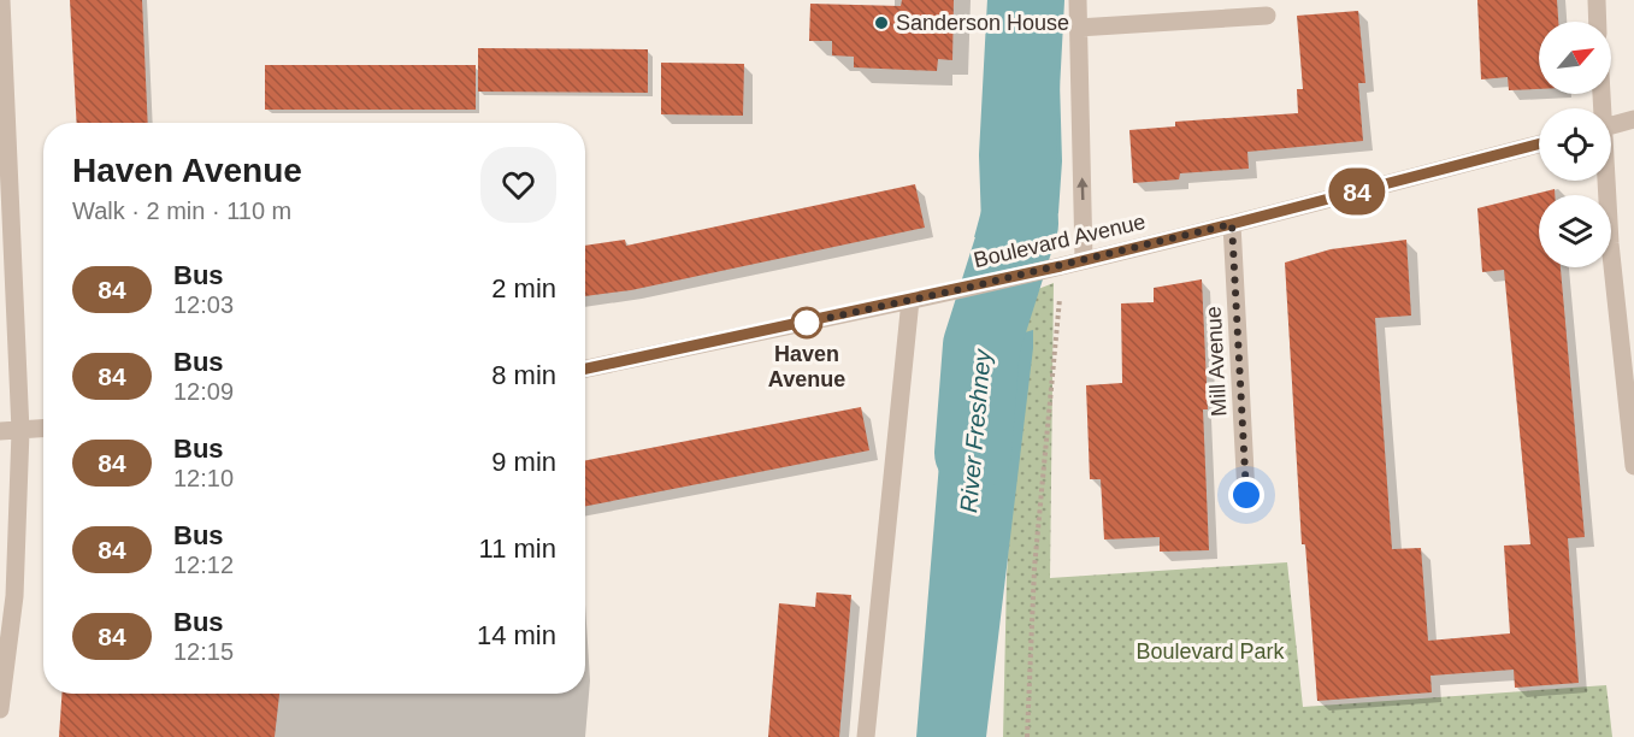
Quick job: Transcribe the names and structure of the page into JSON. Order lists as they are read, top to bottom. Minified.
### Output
{"streets":{"street":["Boulevard Avenue","Mill Avenue"]},"crossings":[["Boulevard Avenue","Mill Avenue"]],"water":["River Freshney"],"parks":["Boulevard Park"],"places":["Sanderson House","Haven Avenue"],"lines":["bus line 84"],"north":"top right","page":{"on_map":"84","heading":["Haven Avenue","Walk · 2 min · 110 m"],"list":[{"mark":"84","name":"Bus","note":"12:03","value":"2 min"},{"mark":"84","name":"Bus","note":"12:09","value":"8 min"},{"mark":"84","name":"Bus","note":"12:10","value":"9 min"},{"mark":"84","name":"Bus","note":"12:12","value":"11 min"},{"mark":"84","name":"Bus","note":"12:15","value":"14 min"}]}}
